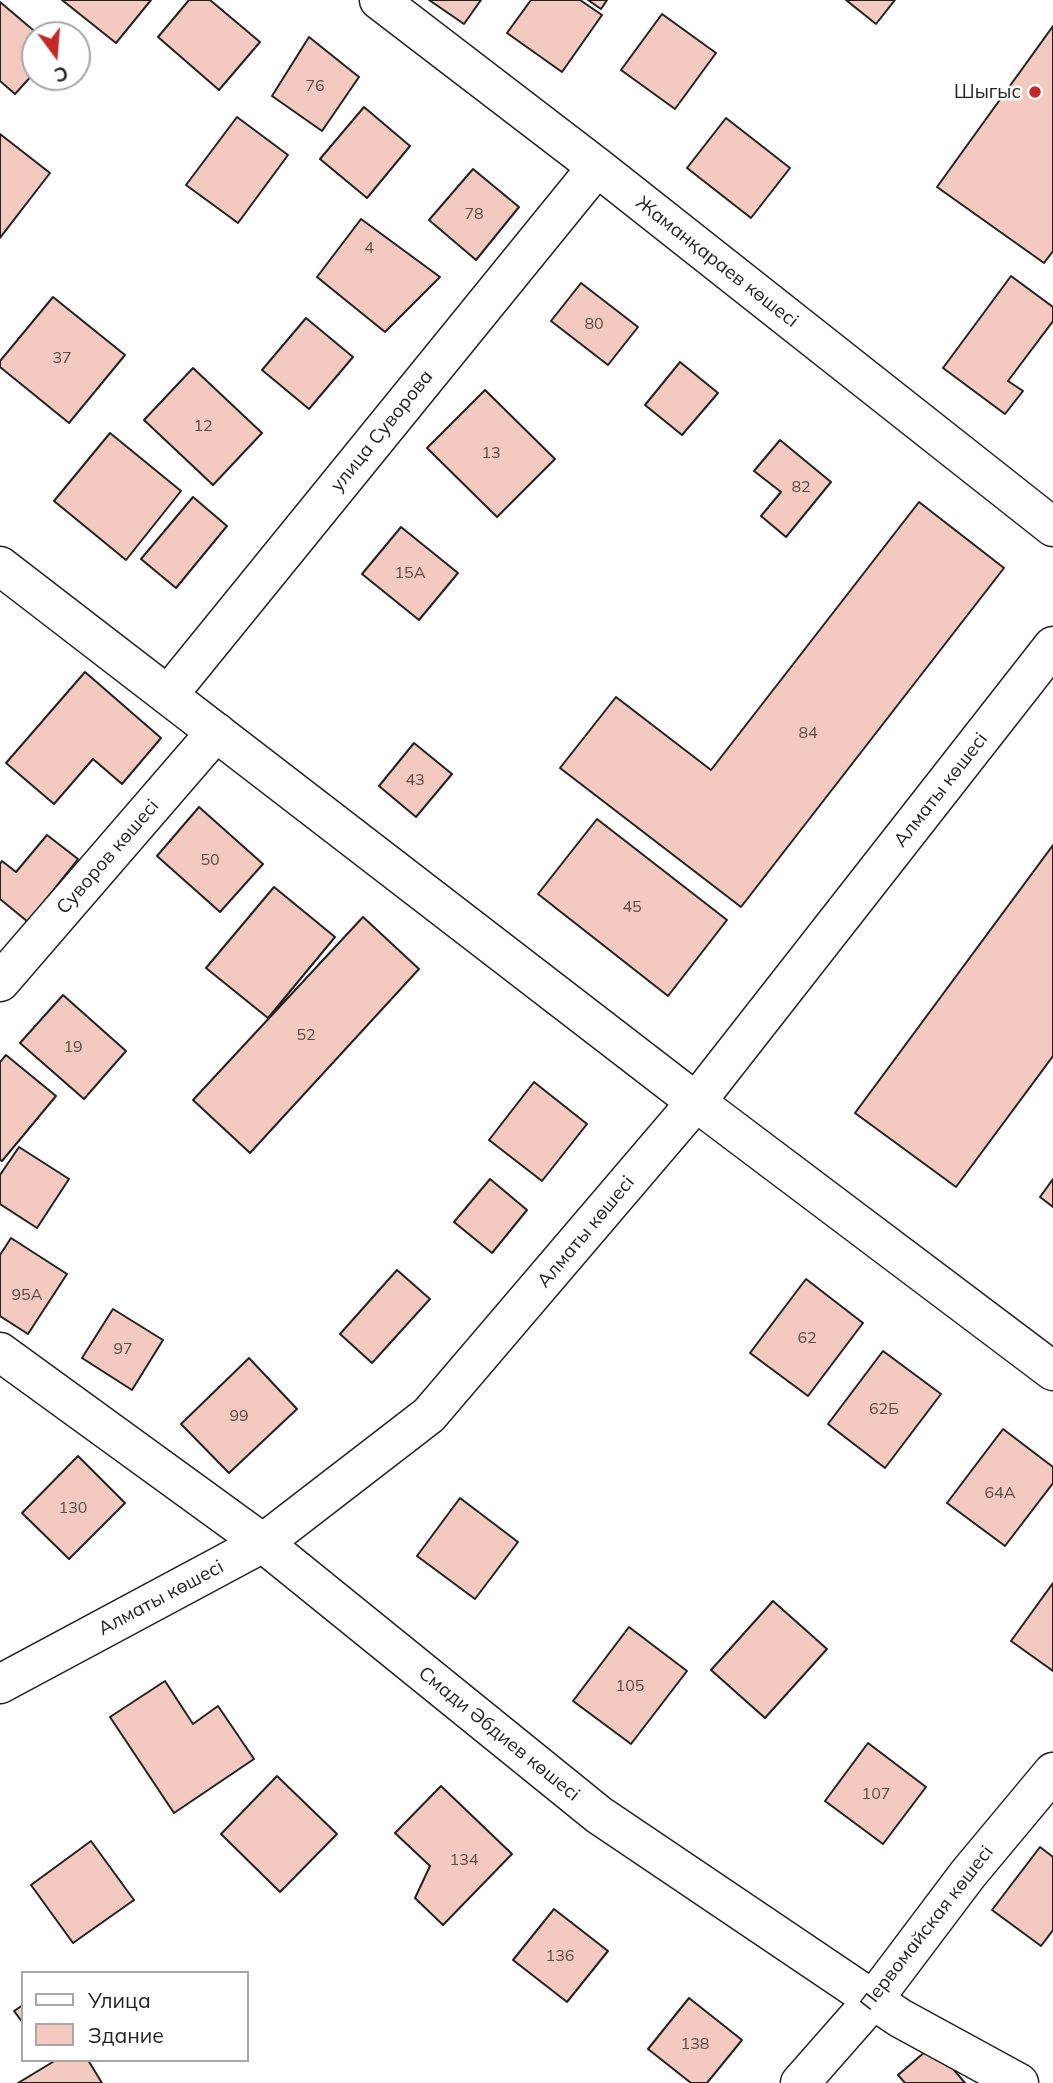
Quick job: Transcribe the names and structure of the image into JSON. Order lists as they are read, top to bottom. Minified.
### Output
{"streets":{"street":["Жаманқараев көшесі","улица Суворова","Алматы көшесі","Суворов көшесі","Смади Әбдиев көшесі","Первомайская көшесі"]},"crossings":[["Жаманқараев көшесі","улица Суворова"],["Алматы көшесі","Смади Әбдиев көшесі"],["Смади Әбдиев көшесі","Первомайская көшесі"]],"places":["Шыгыс"],"house_numbers":["76","78","4","80","37","12","13","82","15А","84","43","50","45","52","19","95А","62","97","62Б","99","64А","130","105","107","134","136","138"],"legend":["Улица","Здание"],"north":"bottom"}
